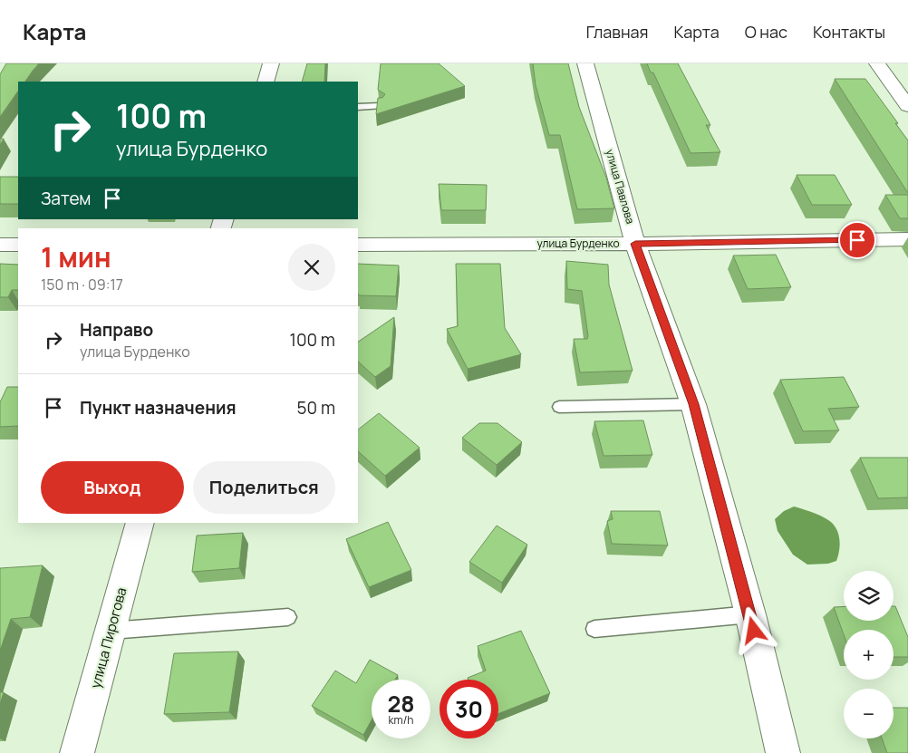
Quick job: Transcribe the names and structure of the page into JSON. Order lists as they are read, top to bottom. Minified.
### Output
{"streets":{"street":["улица Павлова","улица Бурденко","улица Пирогова"]},"crossings":[["улица Павлова","улица Бурденко"]],"page":{"header":"Карта","nav":["Главная","Карта","О нас","Контакты"],"turn":["100 m","улица Бурденко"],"then":"Затем","heading":["1 мин","150 m · 09:17"],"list":[{"name":"Направо","note":"улица Бурденко","value":"100 m"},{"name":"Пункт назначения","value":"50 m"}],"buttons":["Выход","Поделиться"],"map_buttons":["+","−"],"speed":"28 km/h","limit":"30"}}
